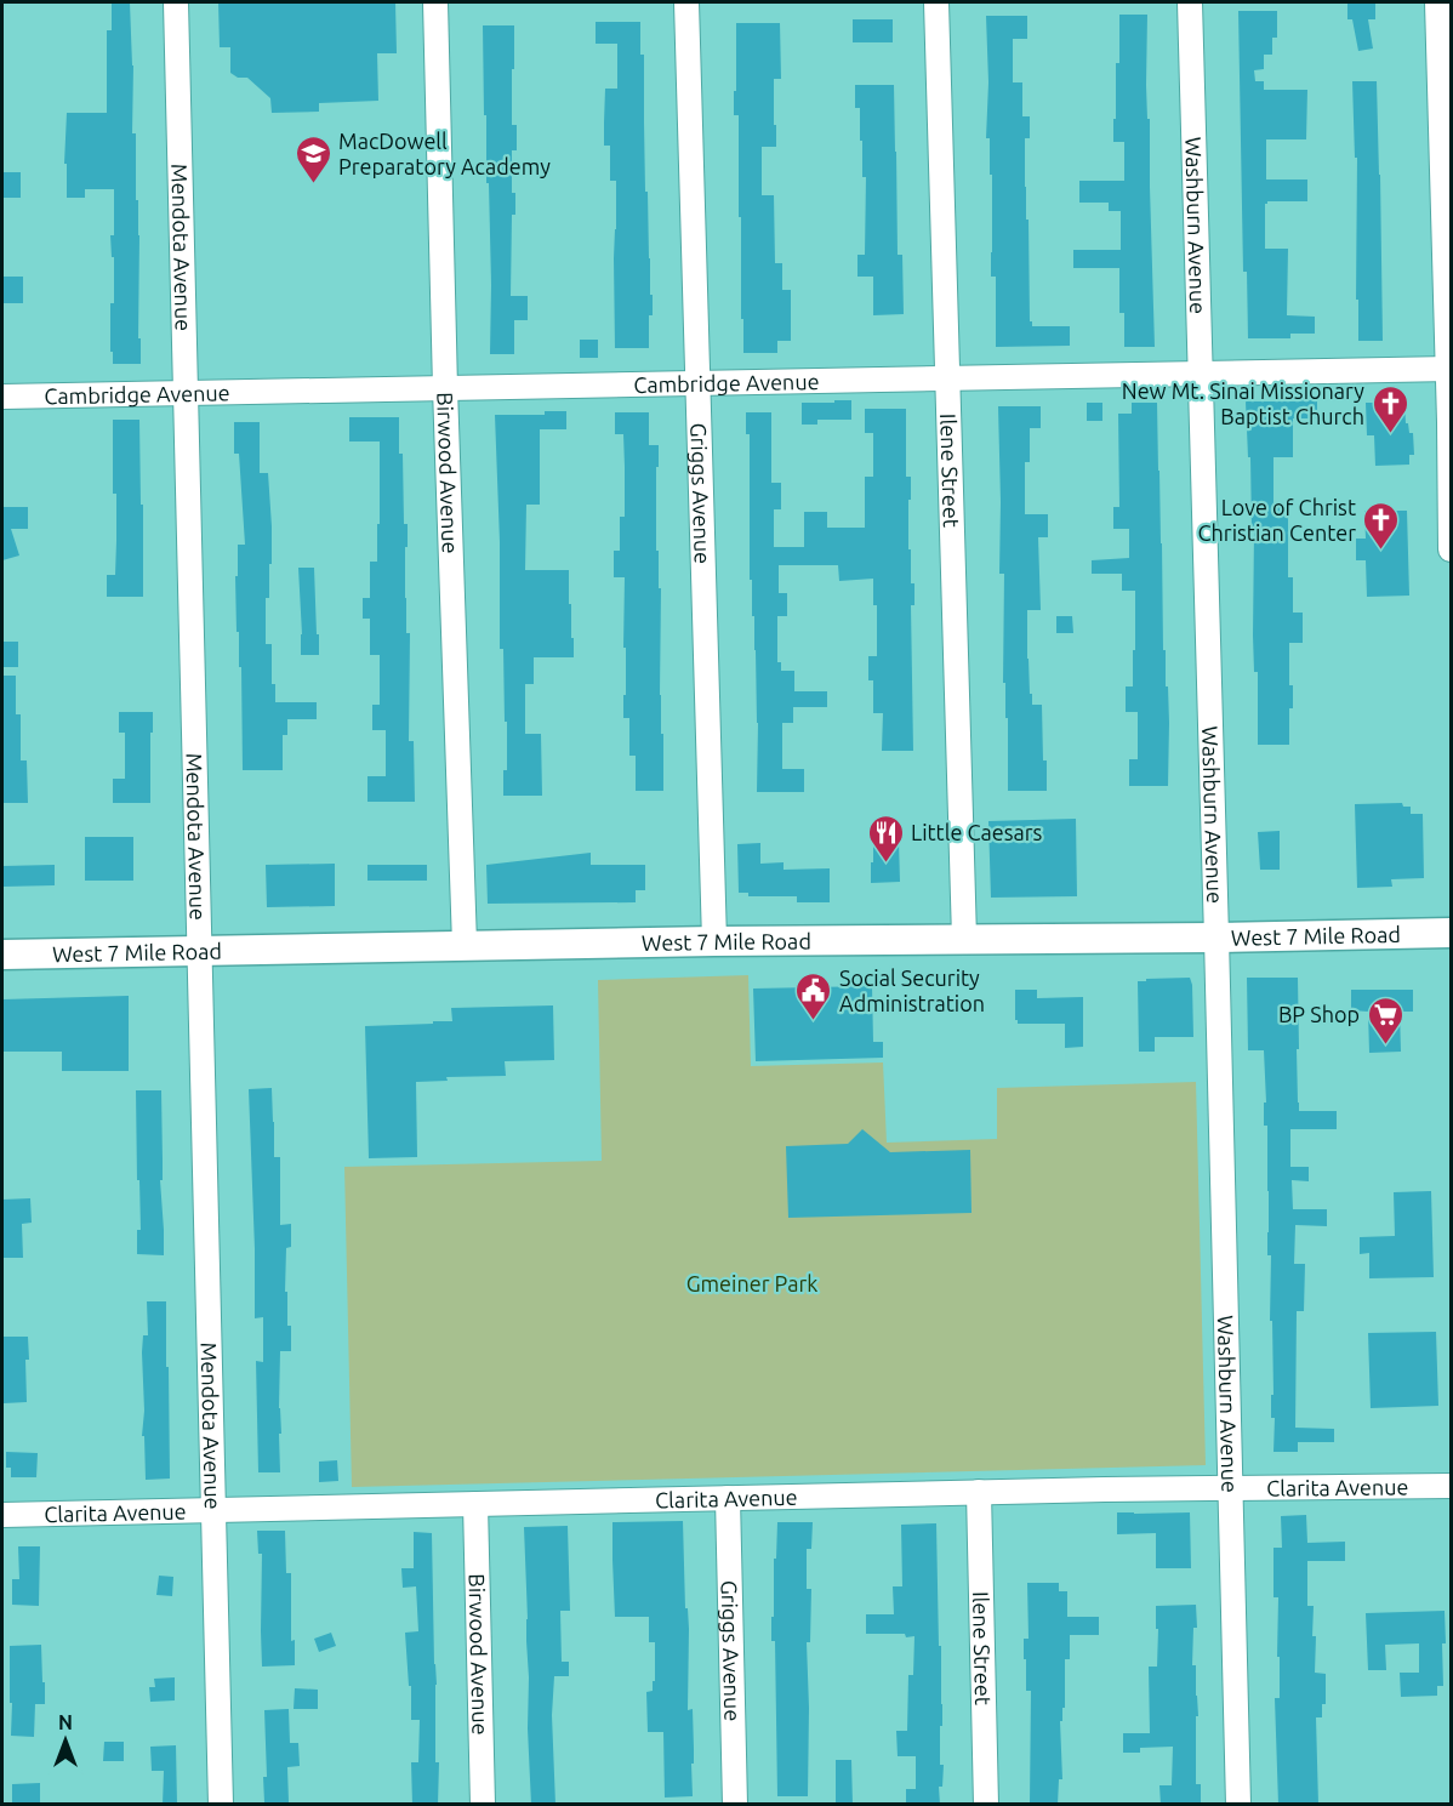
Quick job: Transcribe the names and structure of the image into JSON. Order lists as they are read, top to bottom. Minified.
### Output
{"streets":{"main road":["West 7 Mile Road"],"street":["Washburn Avenue","Mendota Avenue","Cambridge Avenue","Ilene Street","Birwood Avenue","Griggs Avenue","Clarita Avenue"]},"crossings":[["Washburn Avenue","Cambridge Avenue"],["Washburn Avenue","West 7 Mile Road"],["Washburn Avenue","Clarita Avenue"],["Mendota Avenue","Cambridge Avenue"],["Mendota Avenue","West 7 Mile Road"],["Mendota Avenue","Clarita Avenue"],["Cambridge Avenue","Ilene Street"],["Cambridge Avenue","Birwood Avenue"],["Cambridge Avenue","Griggs Avenue"],["Ilene Street","West 7 Mile Road"],["Ilene Street","Clarita Avenue"],["Birwood Avenue","West 7 Mile Road"],["Birwood Avenue","Clarita Avenue"],["Griggs Avenue","West 7 Mile Road"],["Griggs Avenue","Clarita Avenue"]],"parks":["Gmeiner Park"],"places":{"school or university":["MacDowell Preparatory Academy"],"church":["New Mt. Sinai Missionary Baptist Church","Love of Christ Christian Center"],"restaurant":["Little Caesars"],"public building":["Social Security Administration"],"supermarket":["BP Shop"]},"north":"top"}
